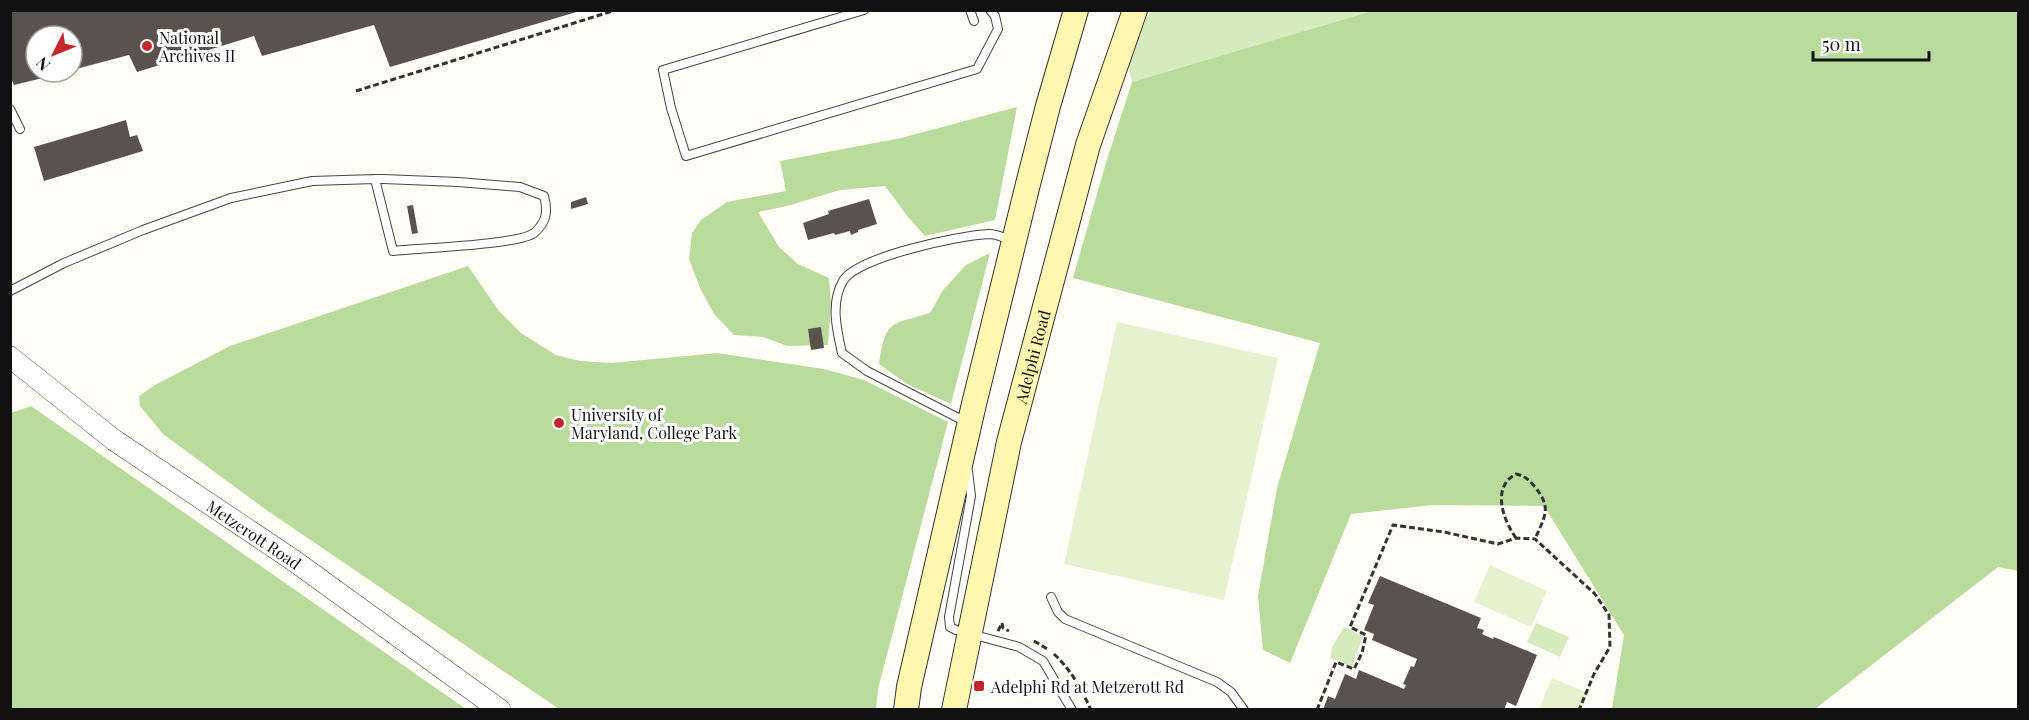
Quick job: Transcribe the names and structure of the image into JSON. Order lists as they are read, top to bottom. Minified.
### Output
{"streets":{"main road":["Adelphi Road"],"street":["Metzerott Road"]},"places":{"other":["National Archives II","University of Maryland, College Park"],"transit":["Adelphi Rd at Metzerott Rd"]},"scale_bar":"50 m","north":"bottom left"}
